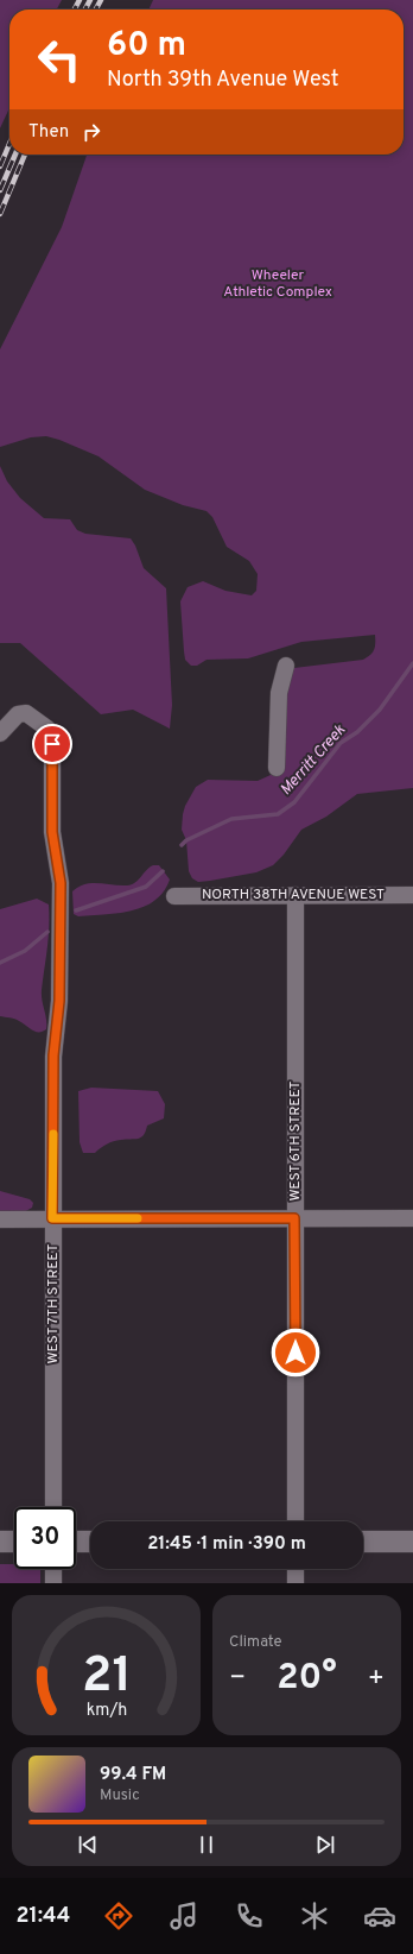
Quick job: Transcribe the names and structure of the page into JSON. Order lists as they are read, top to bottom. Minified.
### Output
{"streets":{"street":["NORTH 38TH AVENUE WEST","WEST 6TH STREET","WEST 7TH STREET"]},"crossings":[["NORTH 38TH AVENUE WEST","WEST 6TH STREET"]],"water":["Merritt Creek"],"parks":["Wheeler Athletic Complex"],"page":{"turn":["60 m","North 39th Avenue West"],"then":"Then","limit":"30","trip":"21:45 · 1 min · 390 m","tile":"Climate","heat":["−","20°","+"],"song":["99.4 FM","Music"],"tabs":"21:44","gauge":["21","km/h"]}}
